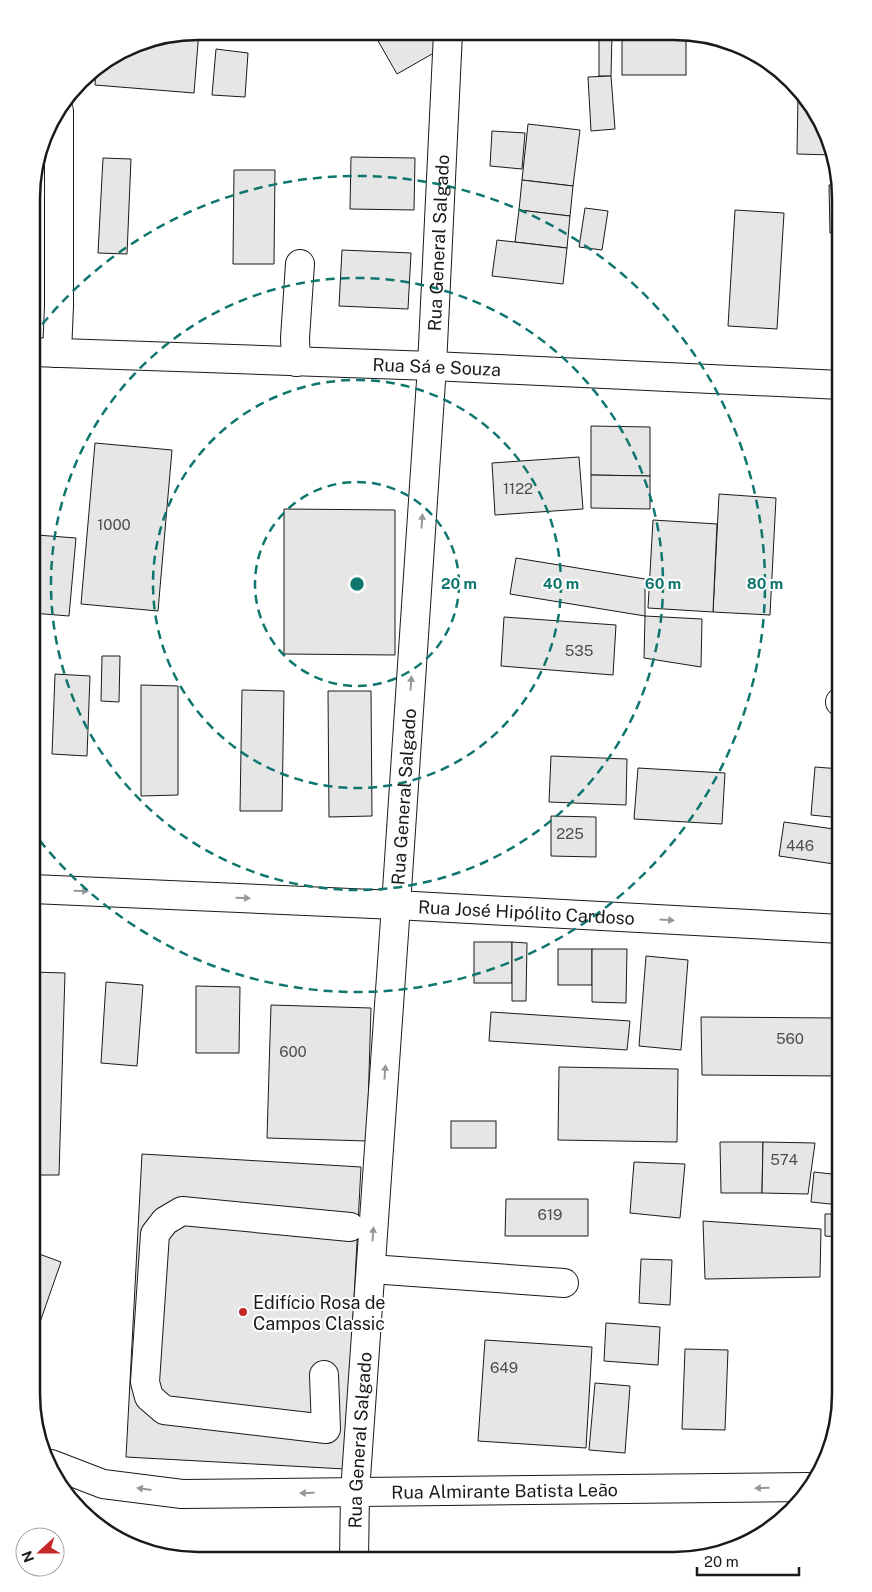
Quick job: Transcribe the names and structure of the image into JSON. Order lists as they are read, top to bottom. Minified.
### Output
{"streets":{"street":["Rua General Salgado","Rua Sá e Souza","Rua José Hipólito Cardoso","Rua Almirante Batista Leão"]},"crossings":[["Rua General Salgado","Rua Sá e Souza"],["Rua General Salgado","Rua José Hipólito Cardoso"],["Rua General Salgado","Rua Almirante Batista Leão"]],"one_way":["Rua General Salgado","Rua José Hipólito Cardoso","Rua Almirante Batista Leão"],"places":["Edifício Rosa de Campos Classic"],"house_numbers":["1122","1000","535","225","446","560","600","574","619","649"],"scale_bar":"20 m","north":"left","rings":["20 m","40 m","60 m","80 m"]}
